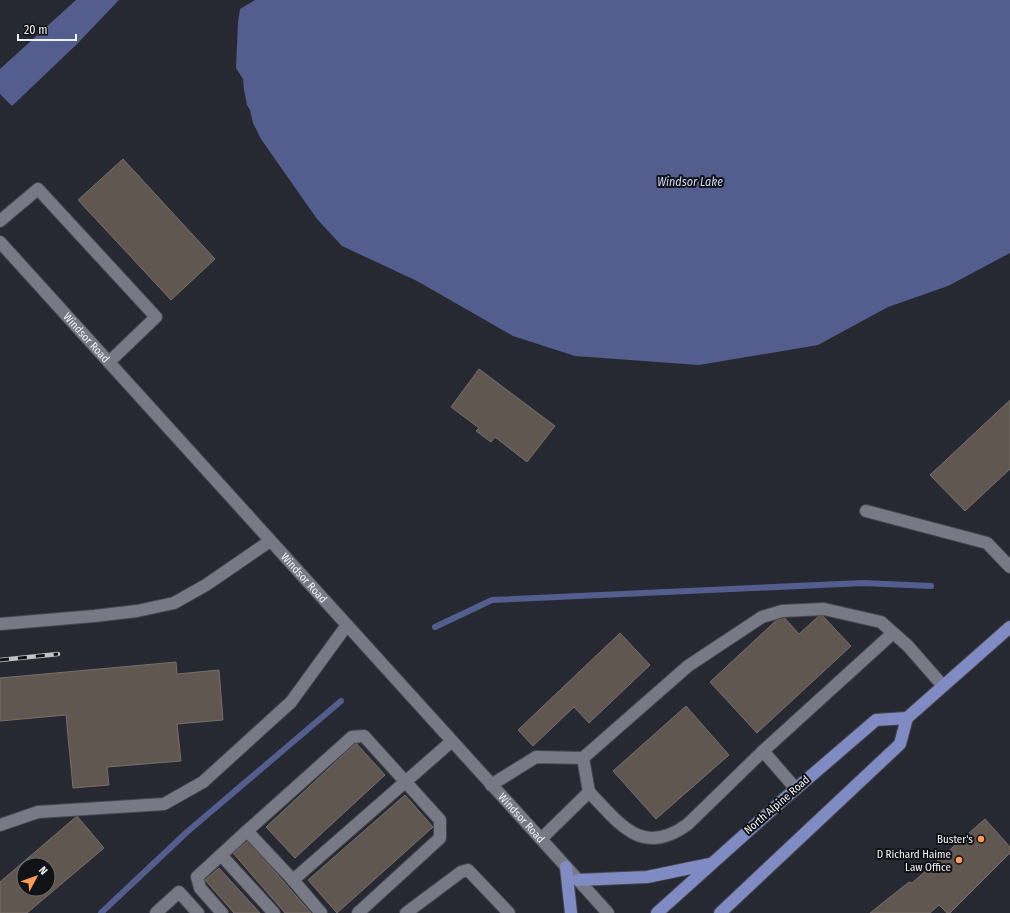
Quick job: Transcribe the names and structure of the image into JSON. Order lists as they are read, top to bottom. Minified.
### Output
{"streets":{"main road":["North Alpine Road"],"street":["Windsor Road"]},"water":["Windsor Lake"],"places":["Buster's","D Richard Haime Law Office"],"scale_bar":"20 m","north":"top right"}
